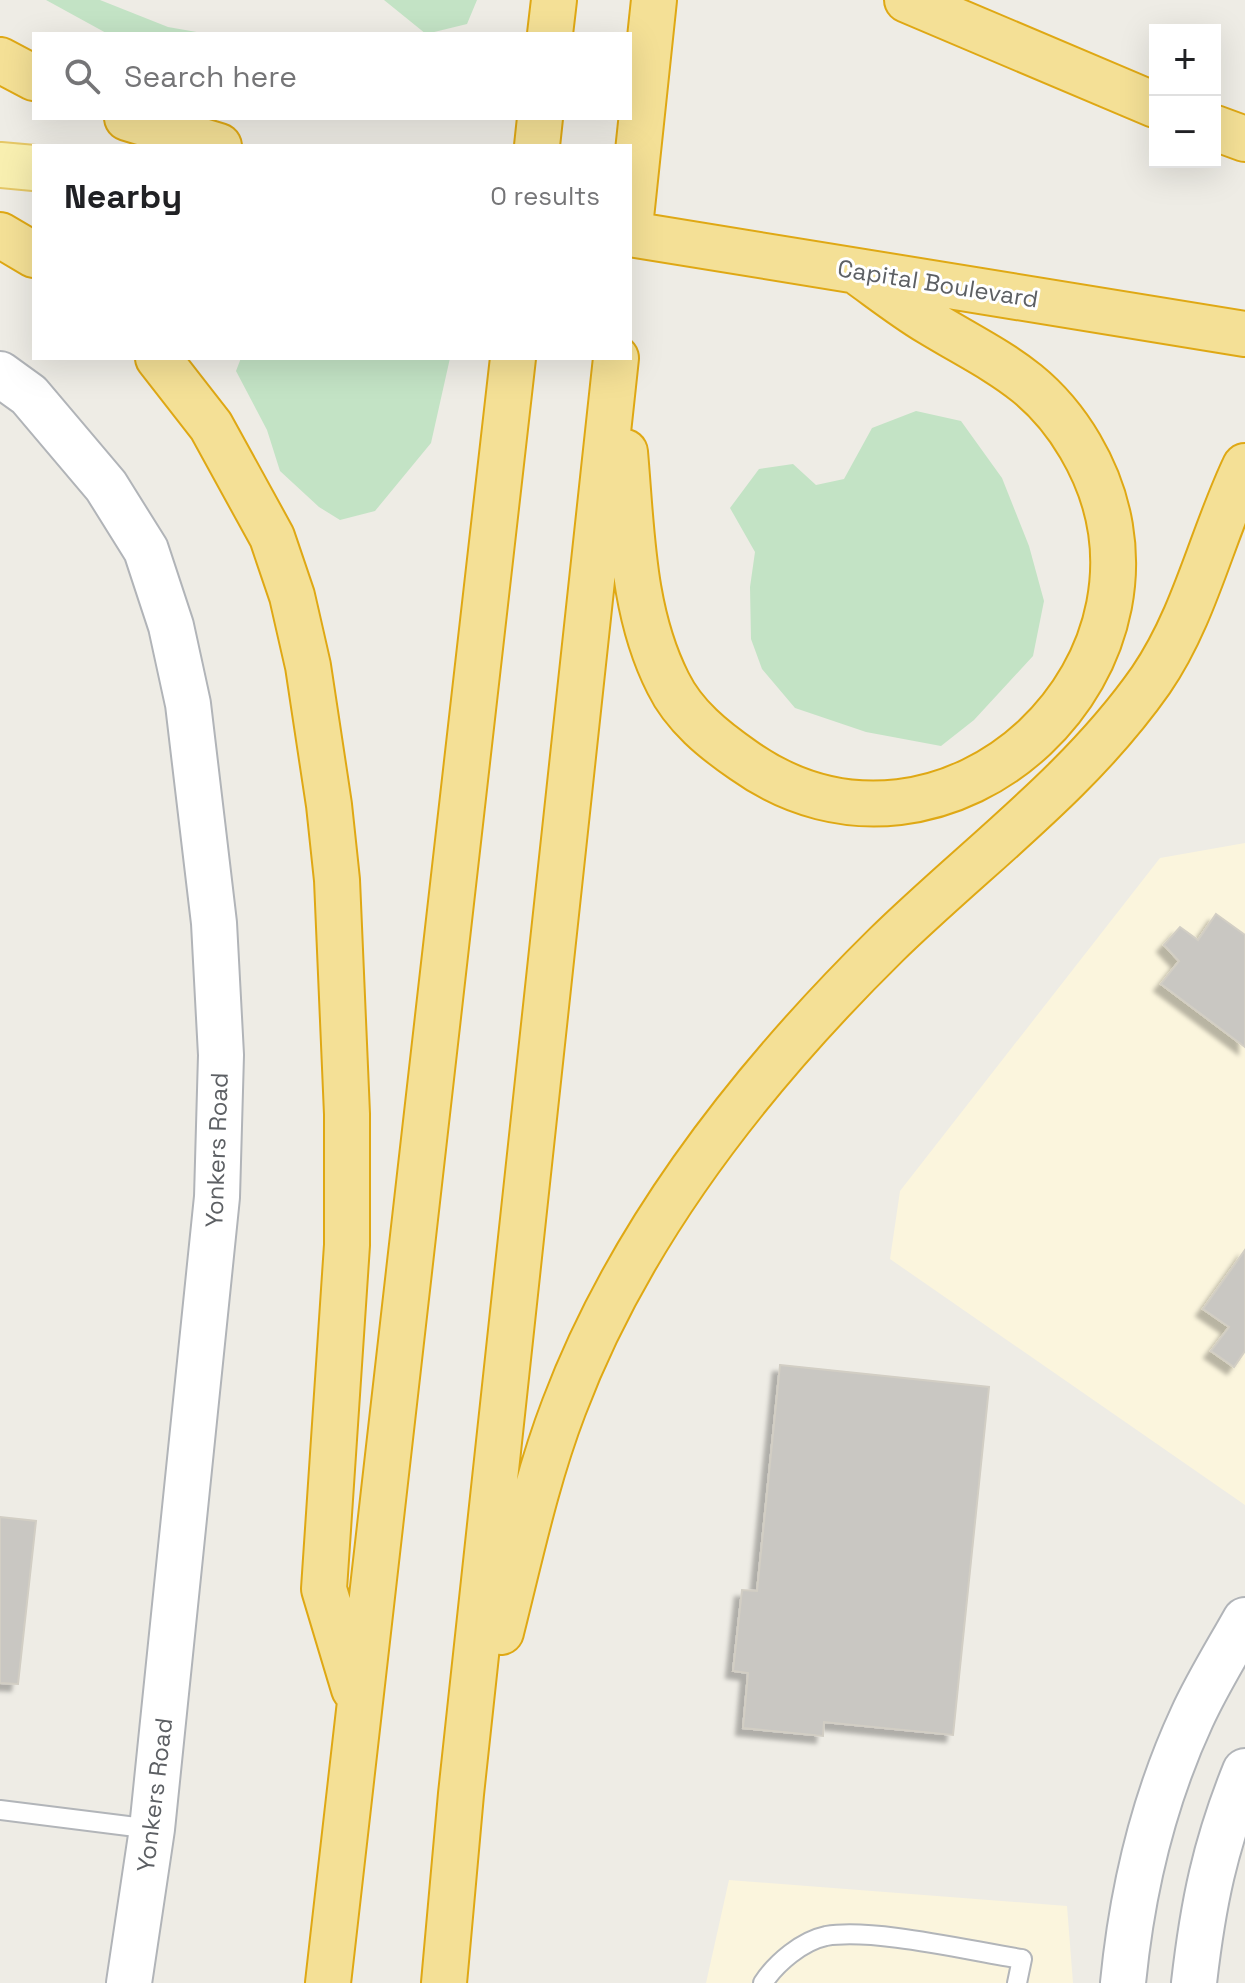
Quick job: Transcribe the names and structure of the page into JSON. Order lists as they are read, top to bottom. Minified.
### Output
{"streets":{"highway":["Capital Boulevard"],"street":["Yonkers Road"]},"page":{"map_buttons":["+","−"],"search":"Search here","heading":["Nearby","0 results"]}}
